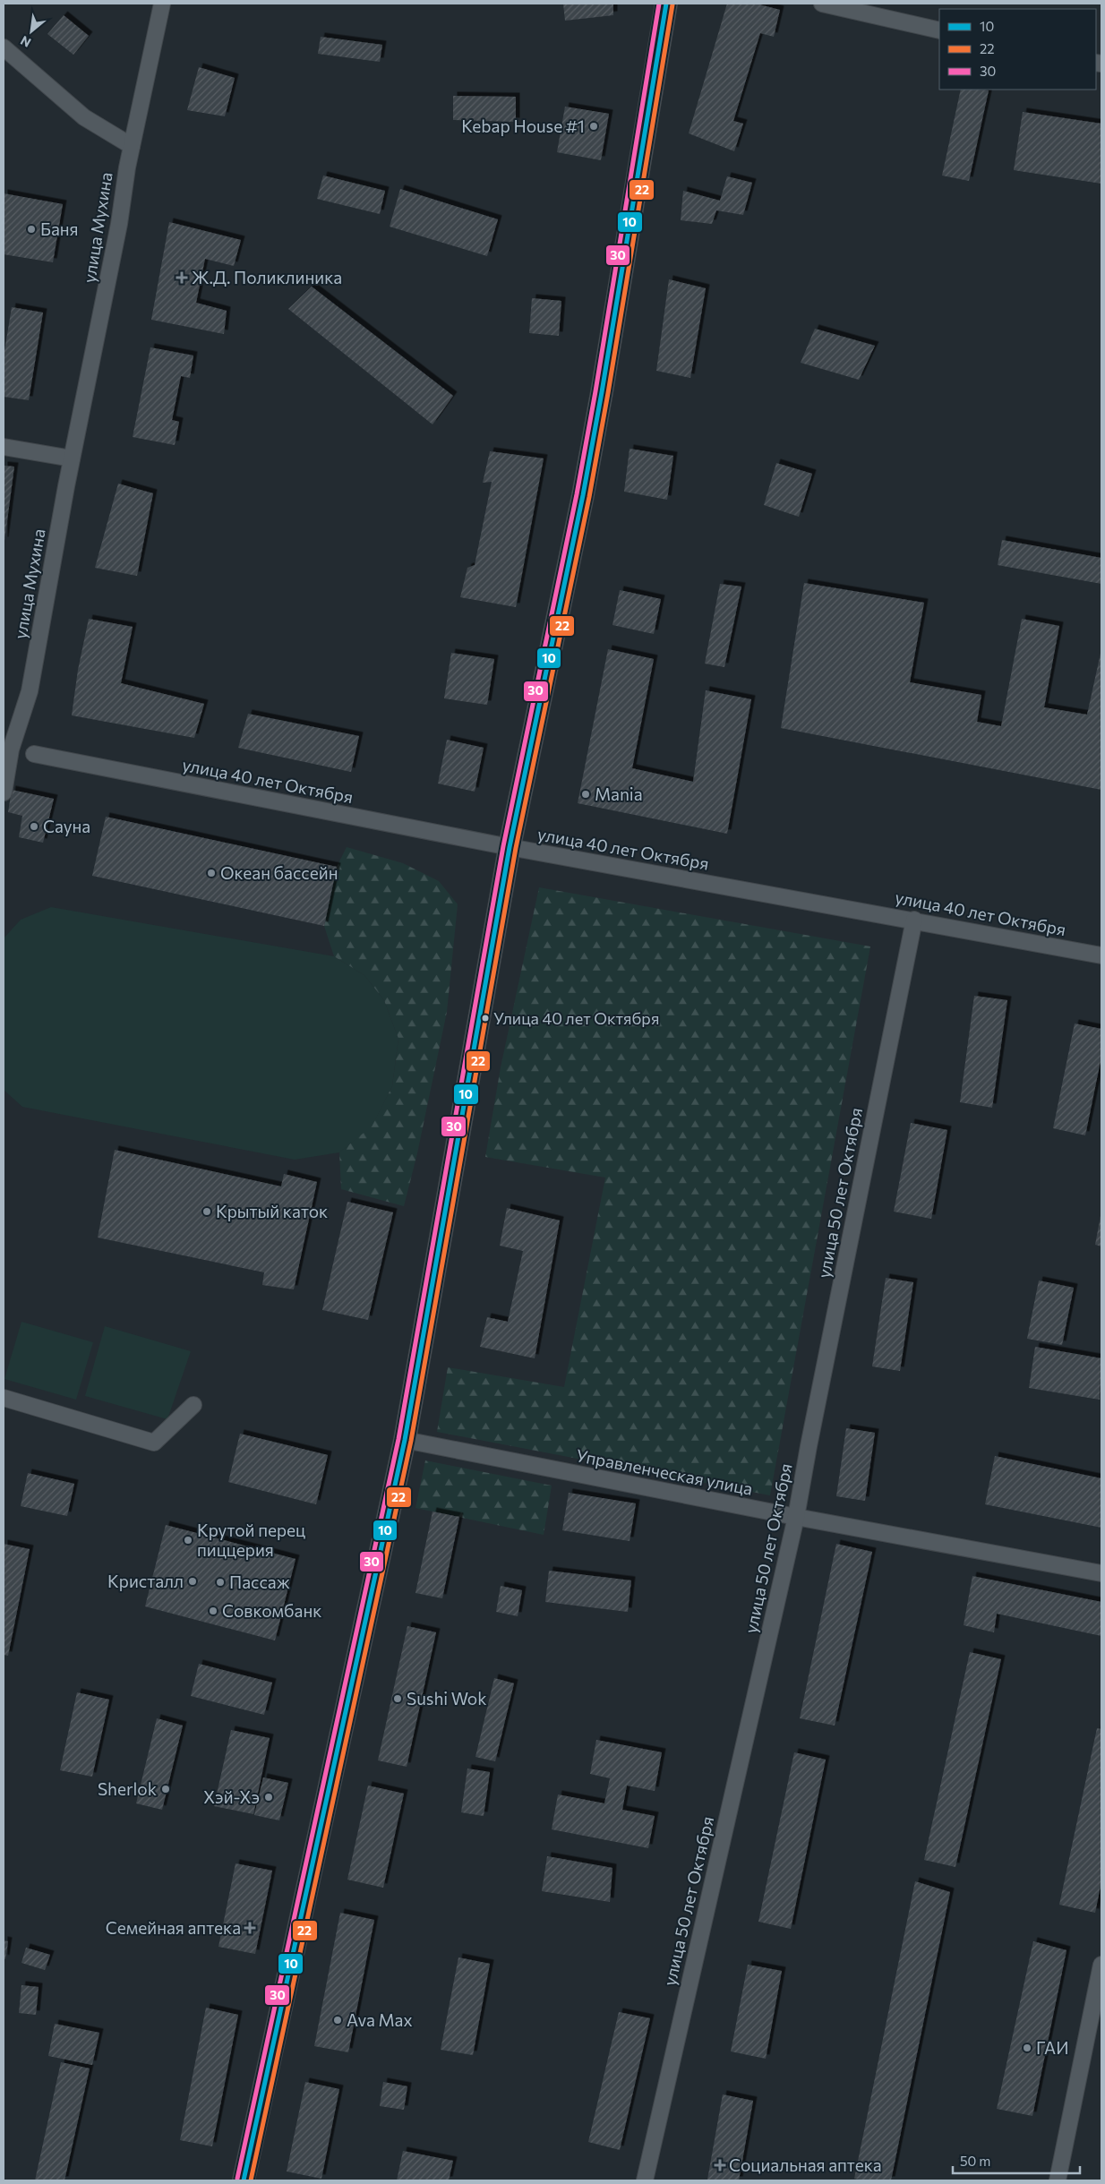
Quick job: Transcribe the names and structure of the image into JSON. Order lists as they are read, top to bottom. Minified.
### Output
{"streets":{"street":["улица Мухина","улица 40 лет Октября","улица 50 лет Октября","Управленческая улица"]},"crossings":[["улица 40 лет Октября","улица 50 лет Октября"],["улица 50 лет Октября","Управленческая улица"]],"places":{"other":["Kebap House #1","Баня","Mania","Сауна","Океан бассейн","Улица 40 лет Октября","Крытый каток","Крутой перец пиццерия","Кристалл","Пассаж","Совкомбанк","Sushi Wok","Sherlok","Хэй-Хэ","Ava Max","ГАИ"],"health":["Ж.Д. Поликлиника","Семейная аптека","Социальная аптека"]},"lines":["transit line 10","transit line 30","transit line 22"],"legend":["10","22","30"],"scale_bar":"50 m","north":"bottom left"}
